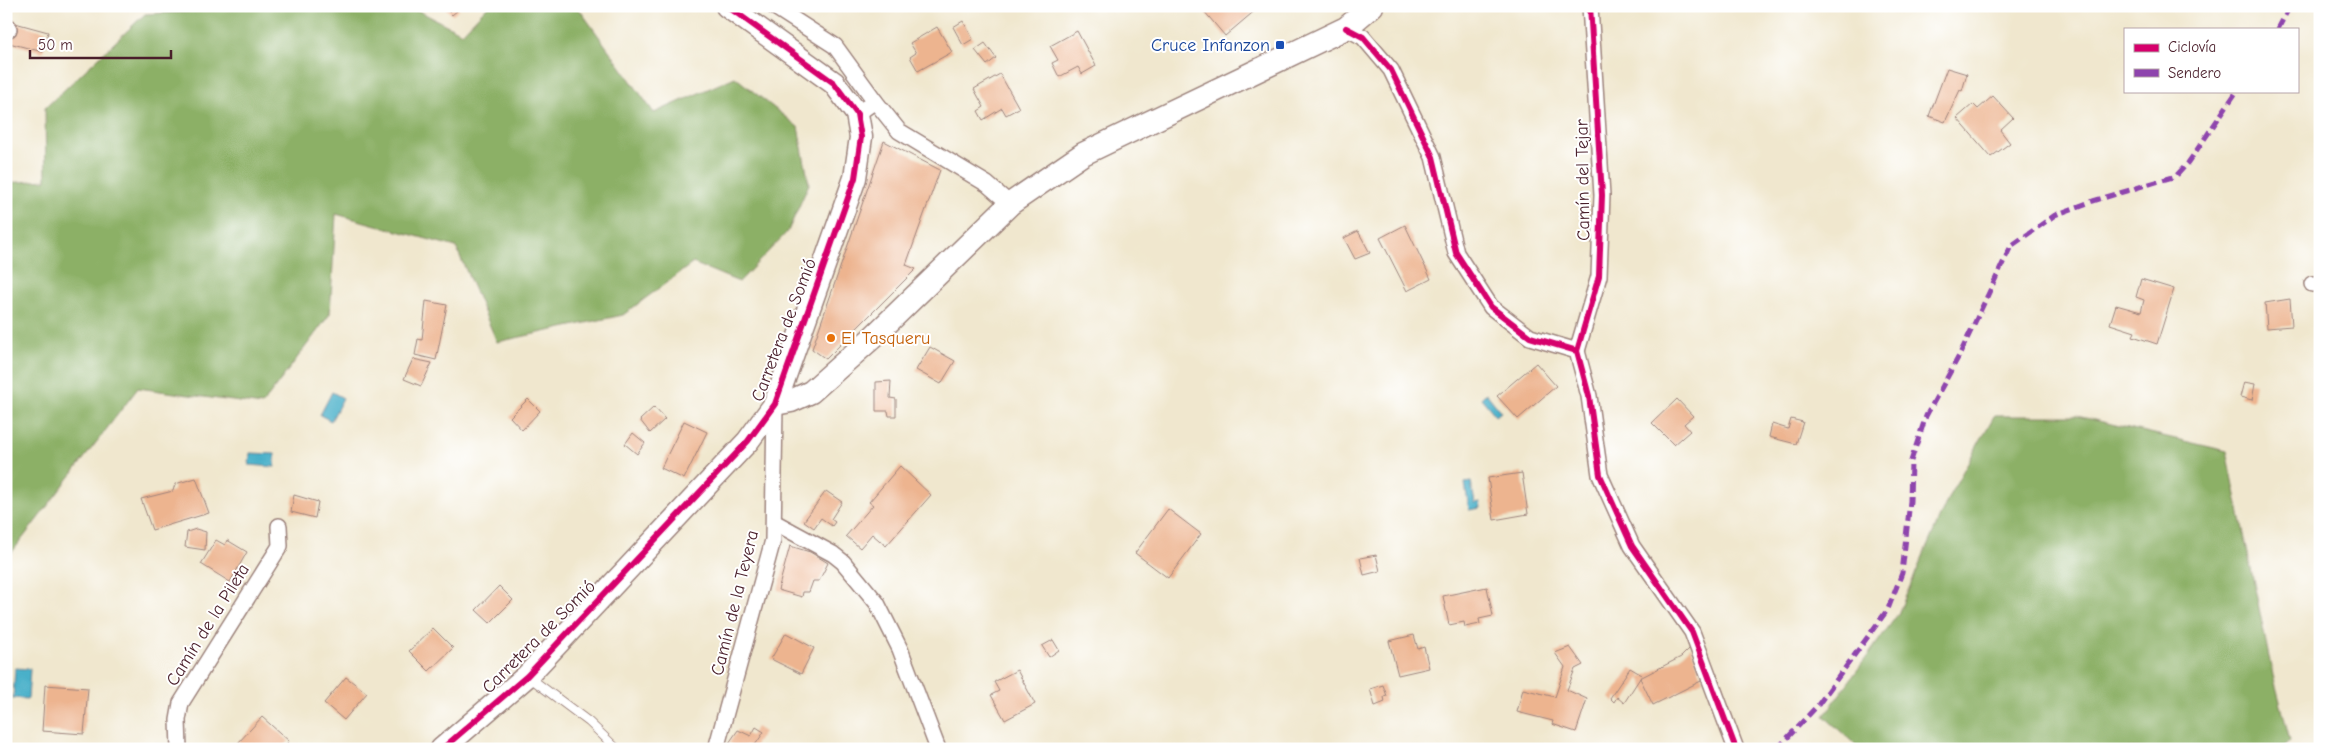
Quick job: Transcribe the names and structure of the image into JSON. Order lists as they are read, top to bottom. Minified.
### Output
{"streets":{"street":["Camín del Tejar","Carretera de Somió","Camín de la Teyera","Camín de la Pileta"]},"crossings":[["Carretera de Somió","Camín de la Teyera"]],"places":{"transit":["Cruce Infanzon"],"other":["El Tasqueru"]},"legend":["Ciclovía","Sendero"],"scale_bar":"50 m"}
